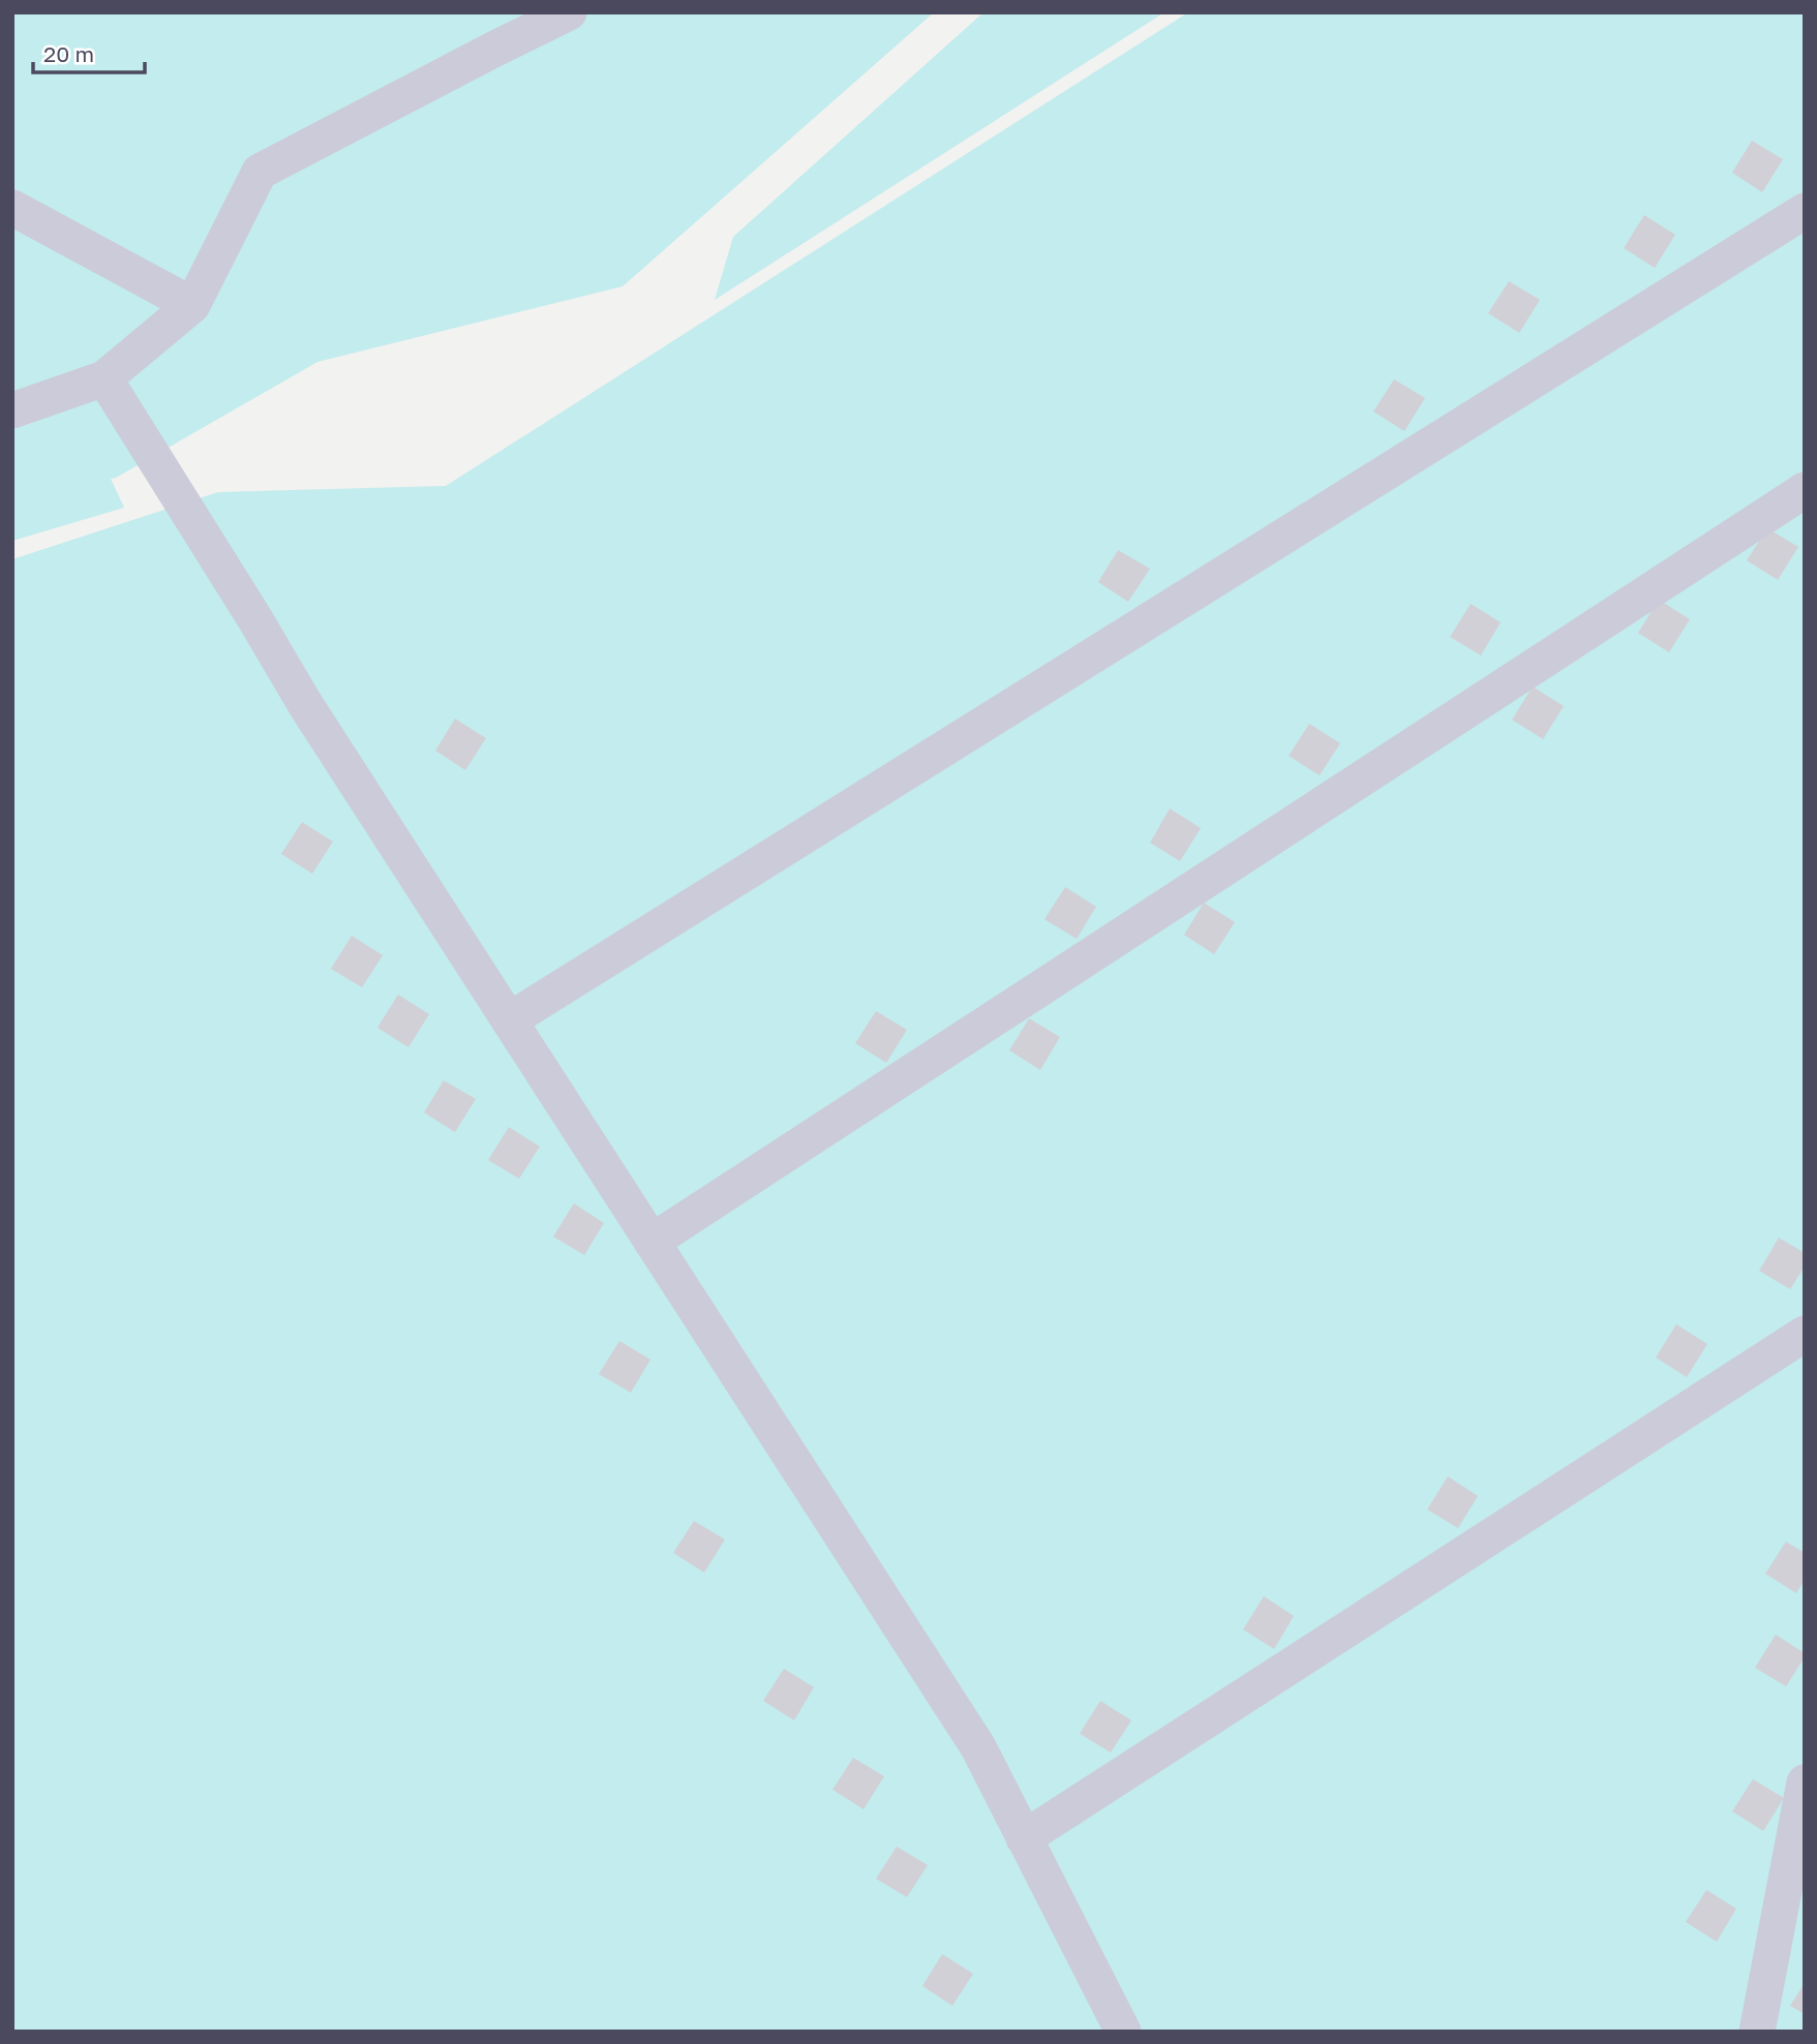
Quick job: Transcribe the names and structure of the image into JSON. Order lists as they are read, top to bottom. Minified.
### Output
{"scale_bar":"20 m"}
